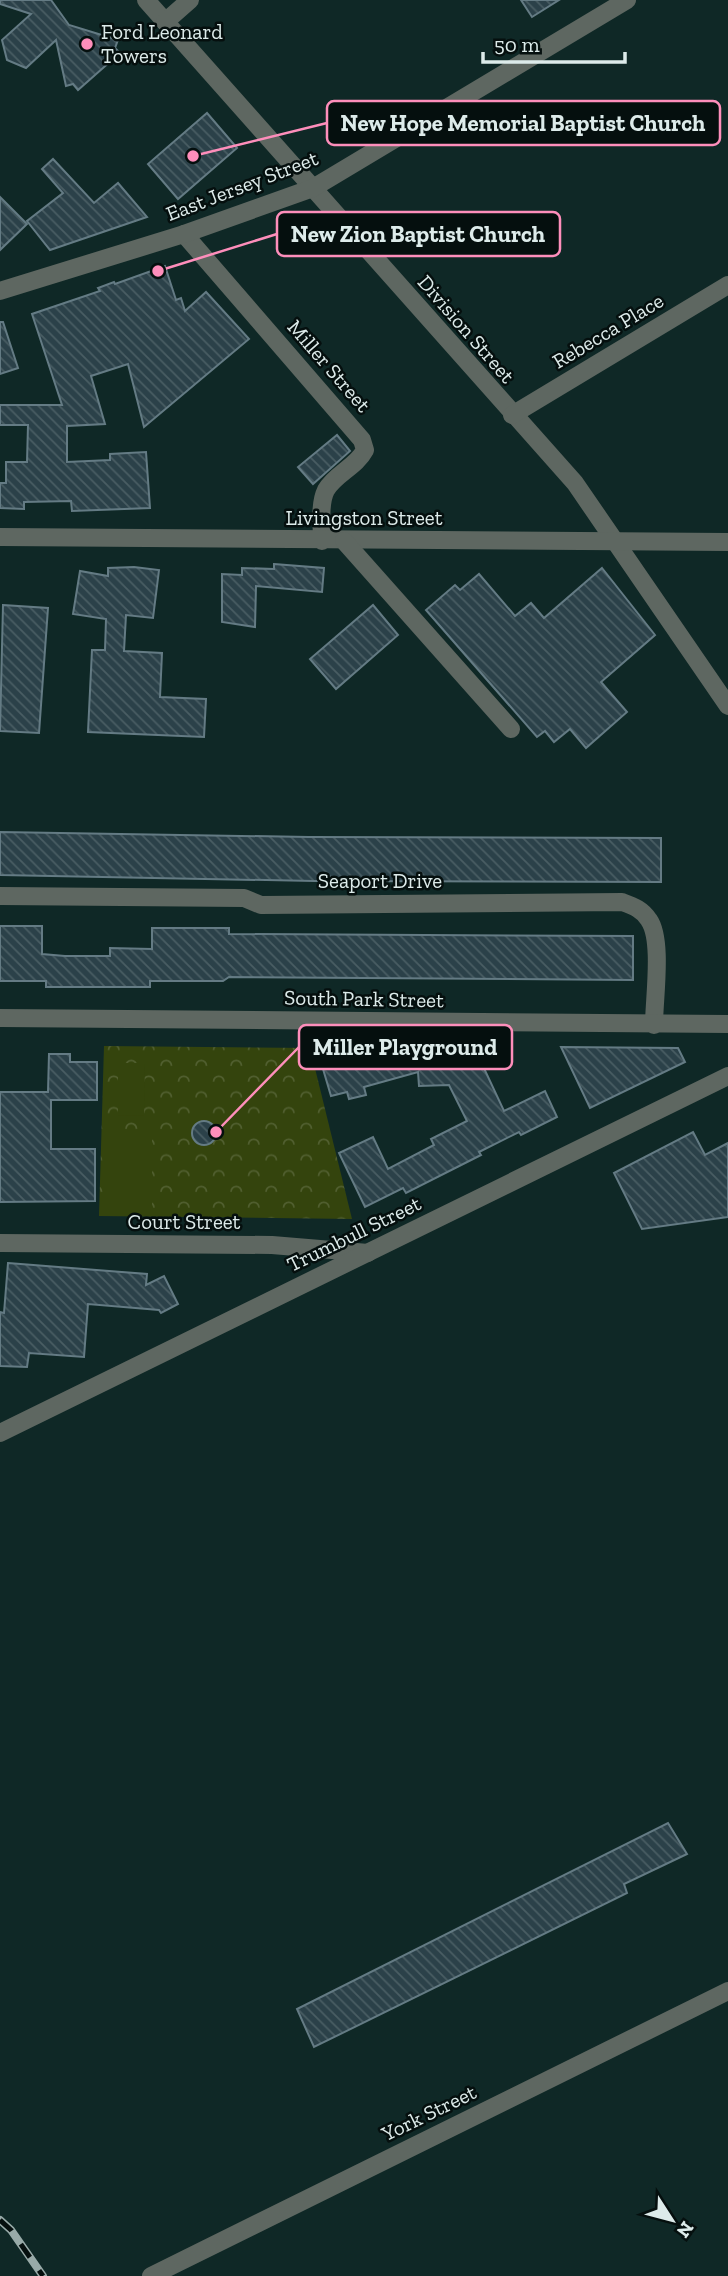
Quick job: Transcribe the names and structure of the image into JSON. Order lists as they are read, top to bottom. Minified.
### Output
{"streets":{"street":["East Jersey Street","Division Street","Rebecca Place","Miller Street","Livingston Street","Seaport Drive","South Park Street","Court Street","Trumbull Street","York Street"]},"crossings":[["East Jersey Street","Division Street"],["East Jersey Street","Miller Street"],["Division Street","Rebecca Place"],["Division Street","Livingston Street"],["Miller Street","Livingston Street"],["Seaport Drive","South Park Street"],["Court Street","Trumbull Street"]],"places":["Ford Leonard Towers","New Hope Memorial Baptist Church","New Zion Baptist Church","Miller Playground"],"scale_bar":"50 m","north":"bottom right"}
